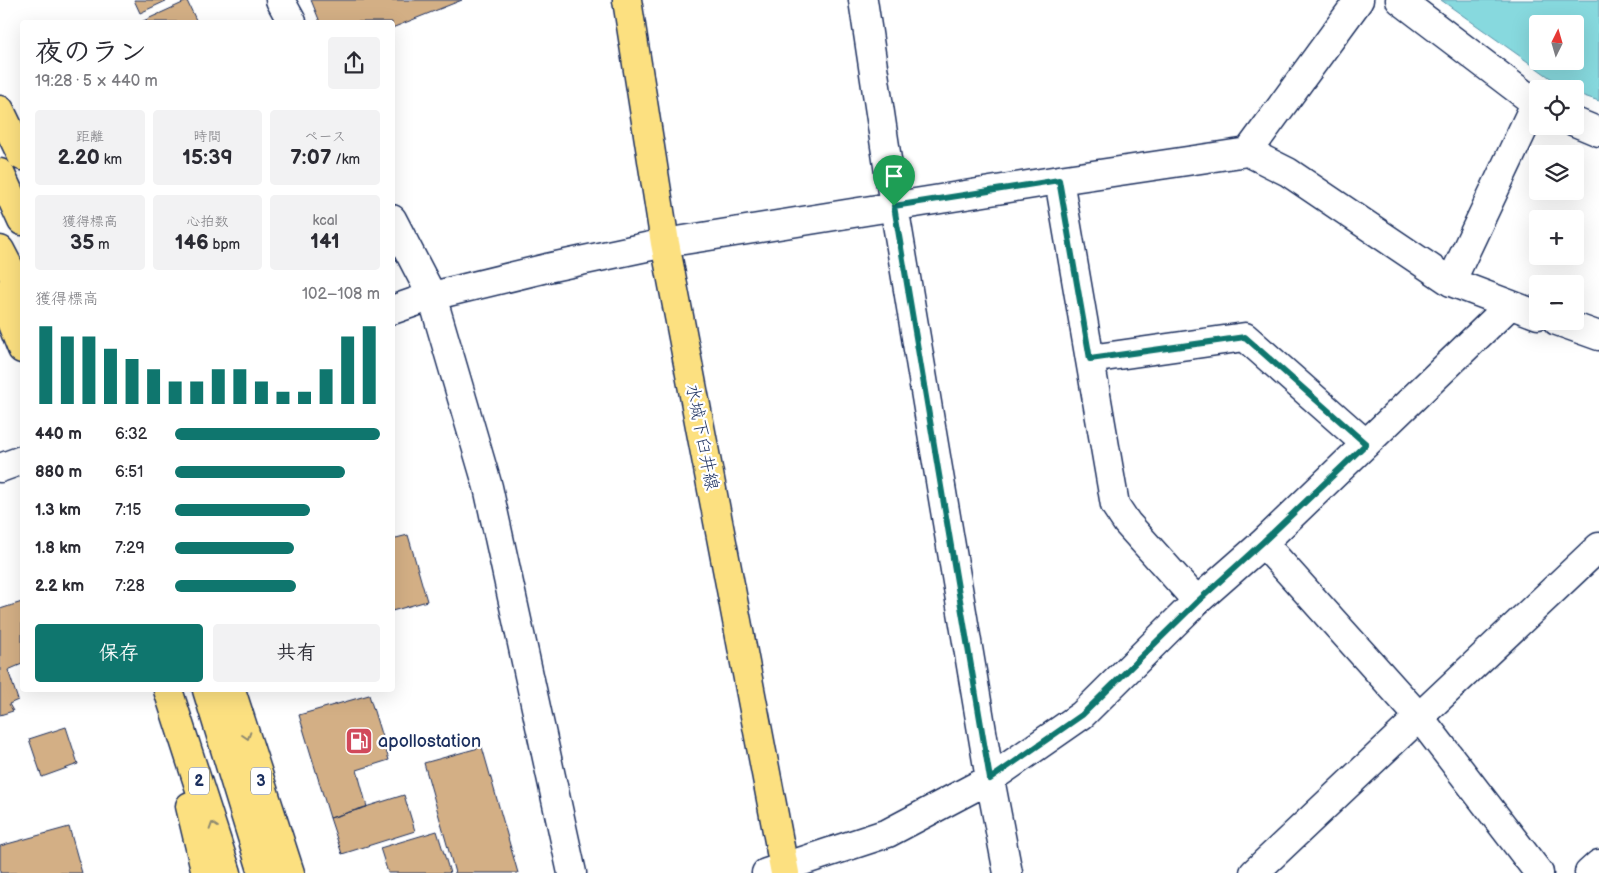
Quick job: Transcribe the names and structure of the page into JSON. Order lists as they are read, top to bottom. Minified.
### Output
{"streets":{"main road":["水城下臼井線","2","3"]},"places":{"fuel station":["apollostation"]},"north":"top","page":{"map_buttons":["+","−"],"heading":["夜のラン","19:28 · 5 × 440 m"],"stats":[["距離","2.20 km"],["時間","15:39"],["ペース","7:07 /km"],["獲得標高","35 m"],["心拍数","146 bpm"],["kcal","141"]],"chart":["獲得標高","102–108 m"],"list":[{"name":"440 m","note":"6:32"},{"name":"880 m","note":"6:51"},{"name":"1.3 km","note":"7:15"},{"name":"1.8 km","note":"7:29"},{"name":"2.2 km","note":"7:28"}],"buttons":["保存","共有"]}}
